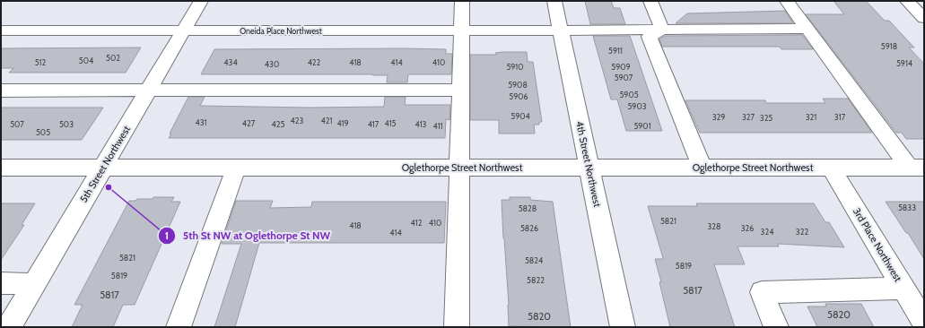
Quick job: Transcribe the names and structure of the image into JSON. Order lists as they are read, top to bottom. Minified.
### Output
{"streets":{"street":["Oneida Place Northwest","5th Street Northwest","4th Street Northwest","Oglethorpe Street Northwest","3rd Place Northwest"]},"crossings":[["Oneida Place Northwest","5th Street Northwest"],["Oneida Place Northwest","4th Street Northwest"],["5th Street Northwest","Oglethorpe Street Northwest"],["4th Street Northwest","Oglethorpe Street Northwest"],["Oglethorpe Street Northwest","3rd Place Northwest"]],"places":["5th St NW at Oglethorpe St NW"],"house_numbers":["5918","5911","502","504","512","434","422","418","414","410","5914","430","5910","5909","5907","5908","5905","5906","5903","5904","329","327","321","317","325","423","421","431","427","419","415","507","503","425","417","413","411","5901","505","5833","5828","5821","412","410","418","328","5826","326","324","322","414","5821","5824","5819","5819","5822","5817","5817","5820","5820"]}
